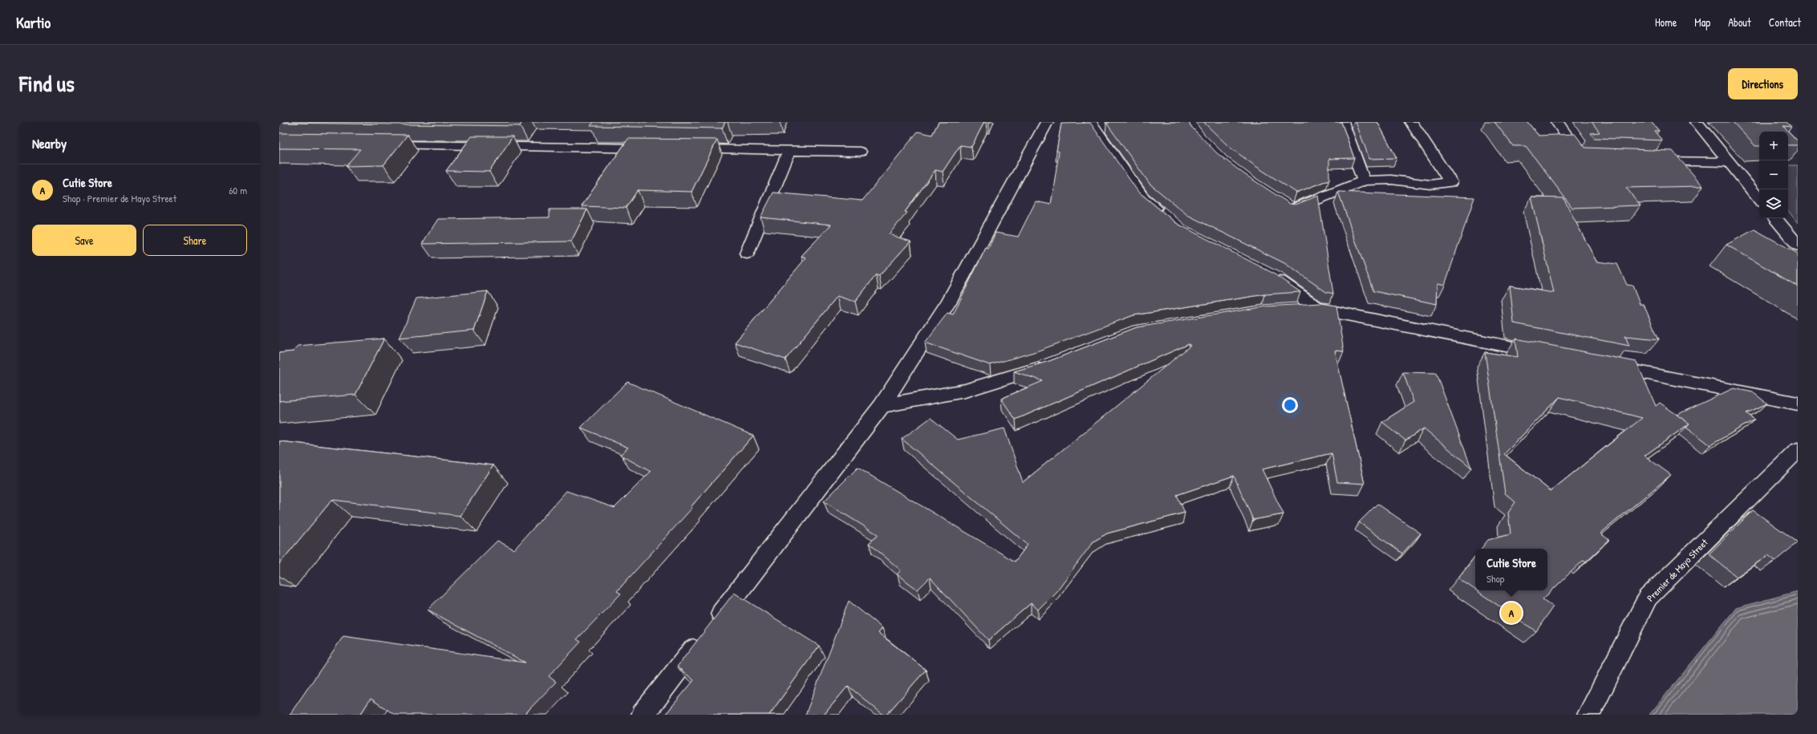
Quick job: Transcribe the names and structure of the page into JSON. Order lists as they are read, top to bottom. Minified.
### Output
{"streets":{"street":["Premier de Mayo Street"]},"page":{"header":"Kartio","nav":["Home","Map","About","Contact"],"title":"Find us","buttons":["Directions",["Save","Share"]],"heading":"Nearby","map_buttons":["+","−"],"list":[{"mark":"A","name":"Cutie Store","note":"Shop · Premier de Mayo Street","value":"60 m"}],"popup":["Cutie Store","Shop"],"pins":"A"}}
